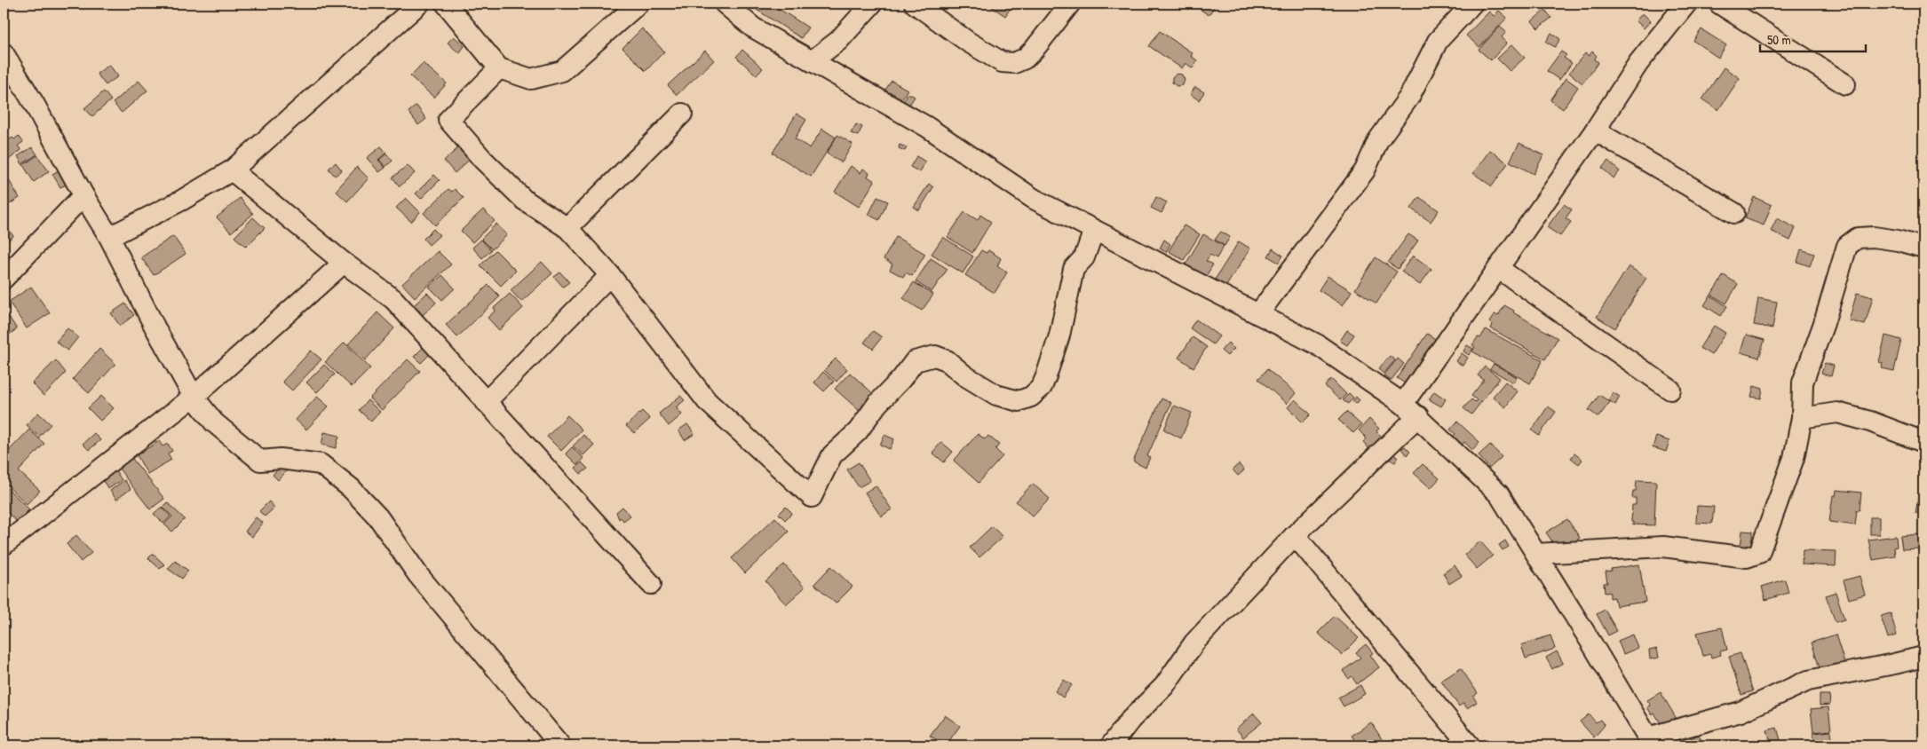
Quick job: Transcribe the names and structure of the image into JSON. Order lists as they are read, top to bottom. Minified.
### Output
{"scale_bar":"50 m"}
